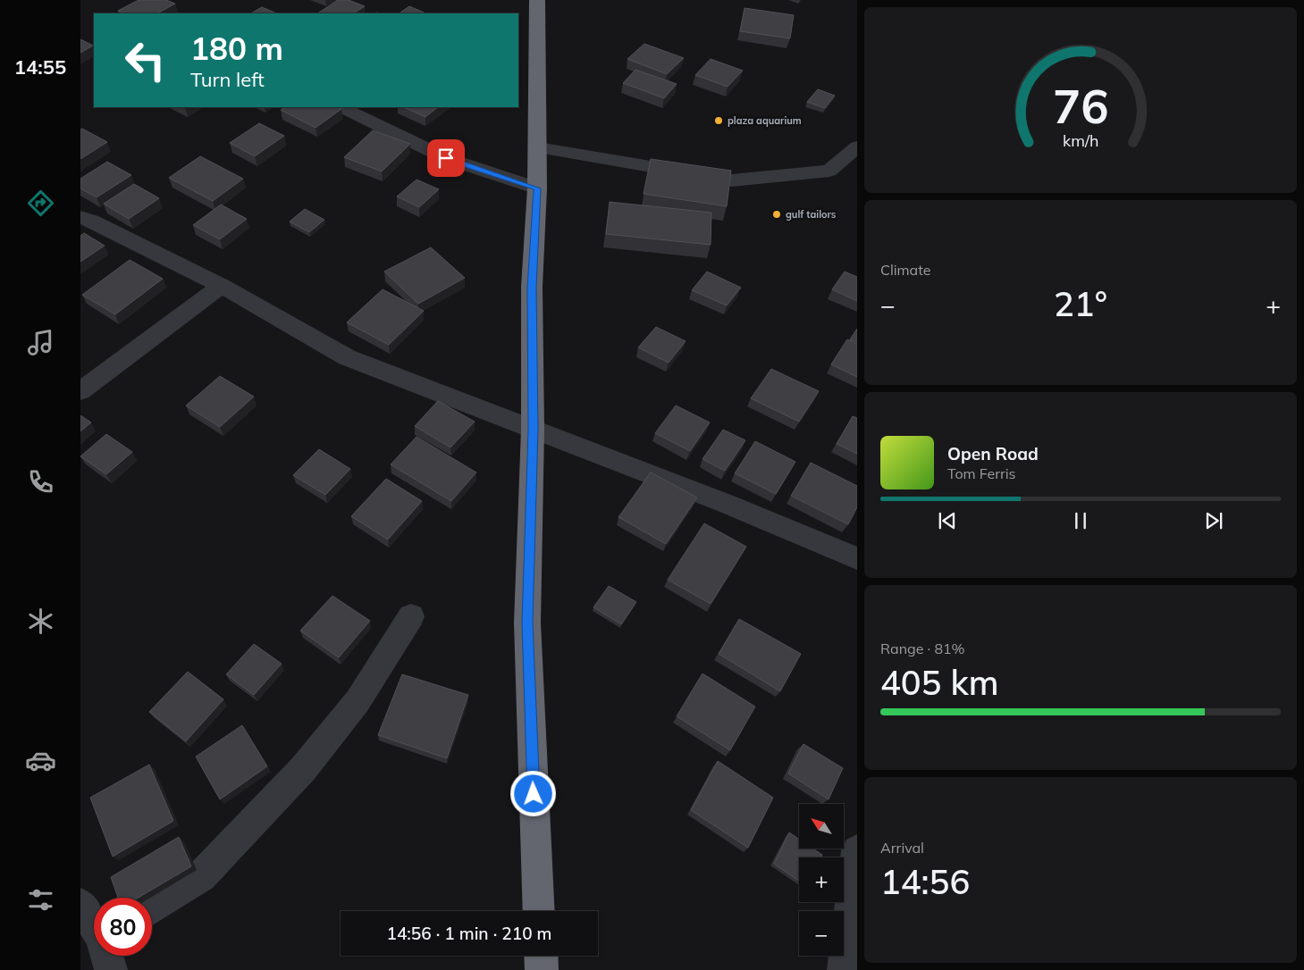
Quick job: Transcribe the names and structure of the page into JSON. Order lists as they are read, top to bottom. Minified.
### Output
{"places":["plaza aquarium","gulf tailors"],"north":"top left","page":{"tabs":"14:55","turn":["180 m","Turn left"],"tile":["Climate",["Range · 81%","405 km"],["Arrival","14:56"]],"heat":["−","21°","+"],"song":["Open Road","Tom Ferris"],"map_buttons":["+","−"],"limit":"80","trip":"14:56 · 1 min · 210 m","gauge":["76","km/h"]}}
